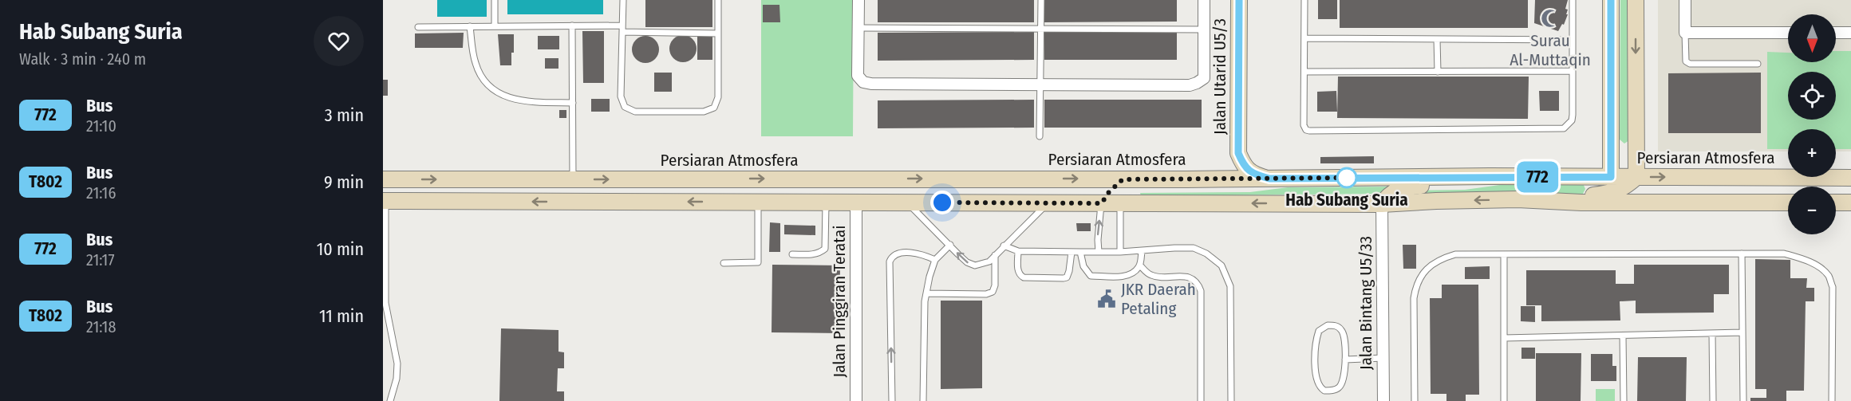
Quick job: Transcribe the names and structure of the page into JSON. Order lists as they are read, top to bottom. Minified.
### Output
{"streets":{"street":["Jalan Utarid U5/3","Persiaran Atmosfera","Jalan Pinggiran Teratai","Jalan Bintang U5/33"]},"places":{"mosque":["Surau Al-Muttaqin"],"other":["Hab Subang Suria"],"public building":["JKR Daerah Petaling"]},"lines":["bus line 772"],"north":"bottom","page":{"heading":["Hab Subang Suria","Walk · 3 min · 240 m"],"on_map":"772","map_buttons":["+","−"],"list":[{"mark":"772","name":"Bus","note":"21:10","value":"3 min"},{"mark":"T802","name":"Bus","note":"21:16","value":"9 min"},{"mark":"772","name":"Bus","note":"21:17","value":"10 min"},{"mark":"T802","name":"Bus","note":"21:18","value":"11 min"}]}}
